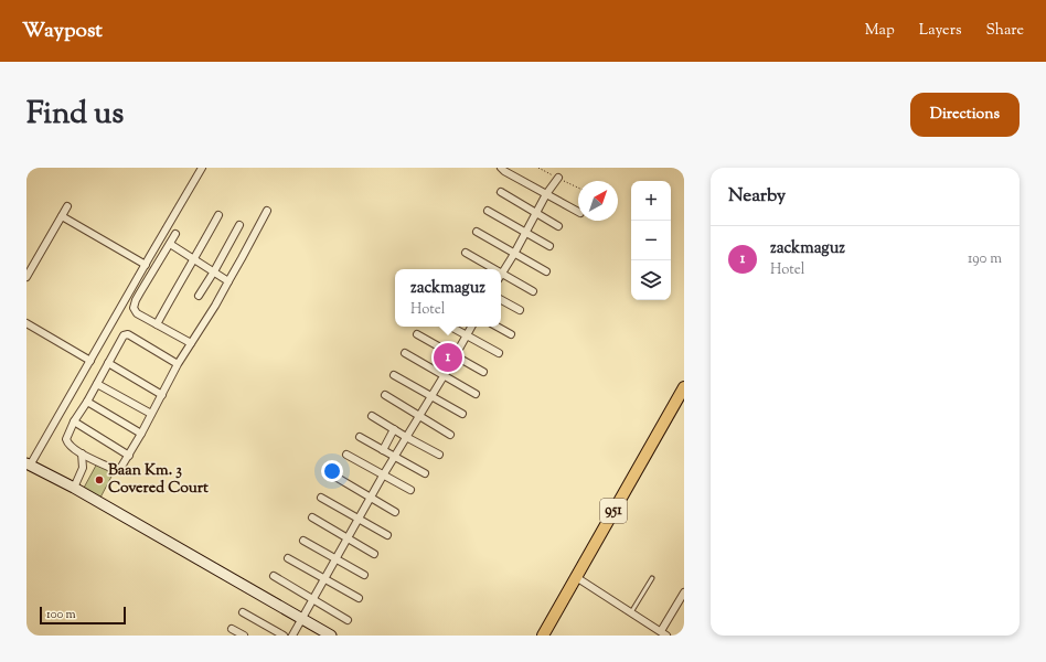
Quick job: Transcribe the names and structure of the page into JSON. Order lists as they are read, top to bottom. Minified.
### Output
{"streets":{"main road":["951"]},"places":["Baan Km. 3 Covered Court"],"scale_bar":"100 m","north":"top right","page":{"header":"Waypost","nav":["Map","Layers","Share"],"title":"Find us","buttons":"Directions","heading":"Nearby","map_buttons":["+","−"],"list":[{"mark":"1","name":"zackmaguz","note":"Hotel","value":"190 m"}],"popup":["zackmaguz","Hotel"],"pins":"1","scale":"100 m"}}
